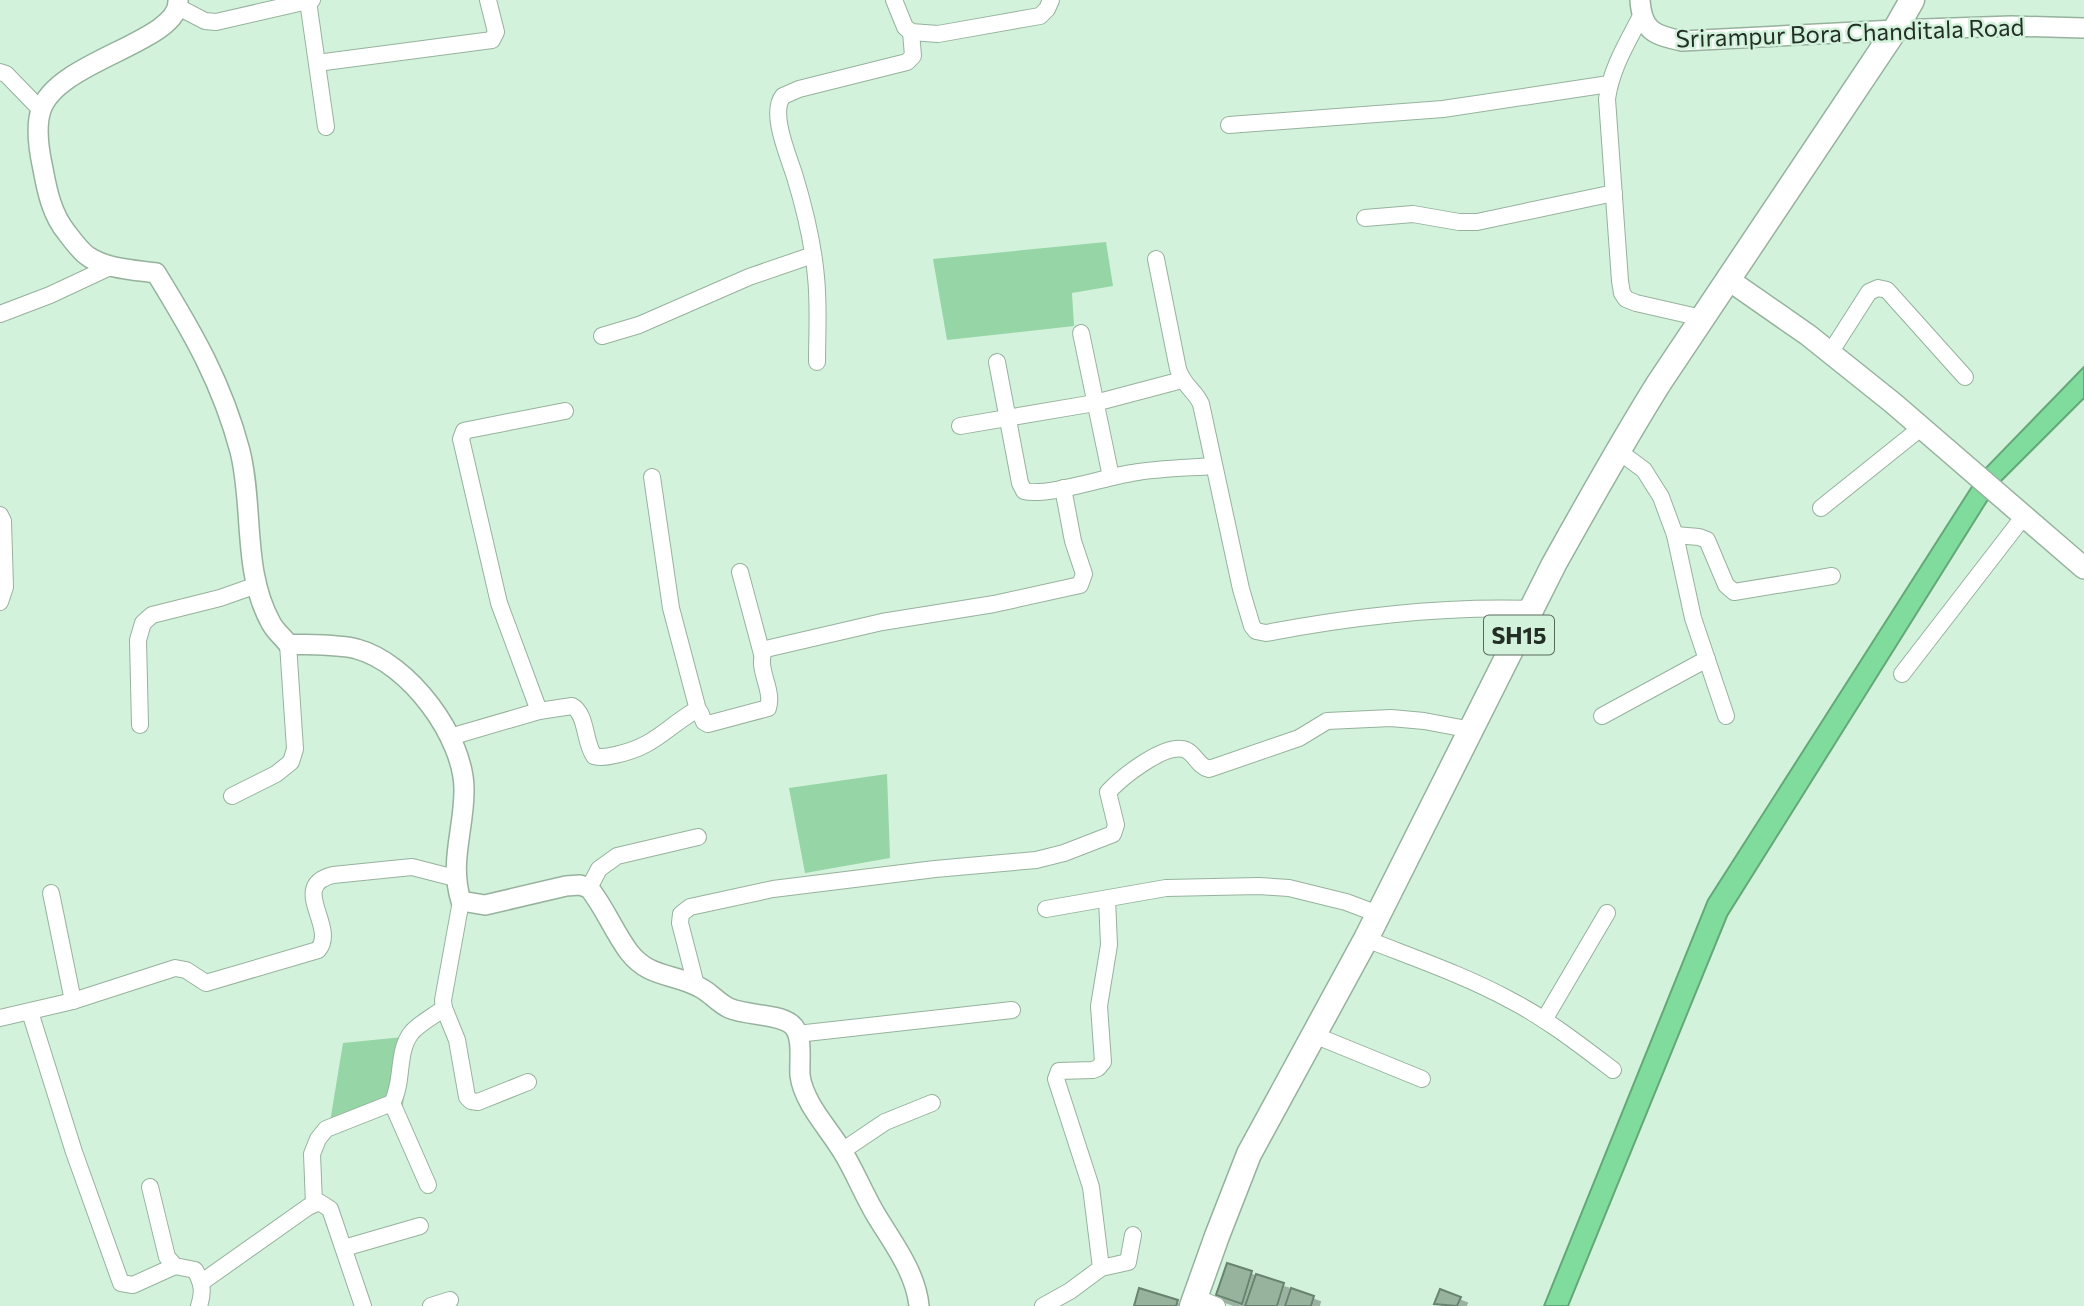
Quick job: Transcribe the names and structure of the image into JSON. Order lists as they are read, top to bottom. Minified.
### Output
{"streets":{"main road":["SH15"],"street":["Srirampur Bora Chanditala Road"]},"crossings":[["Srirampur Bora Chanditala Road","SH15"]]}
